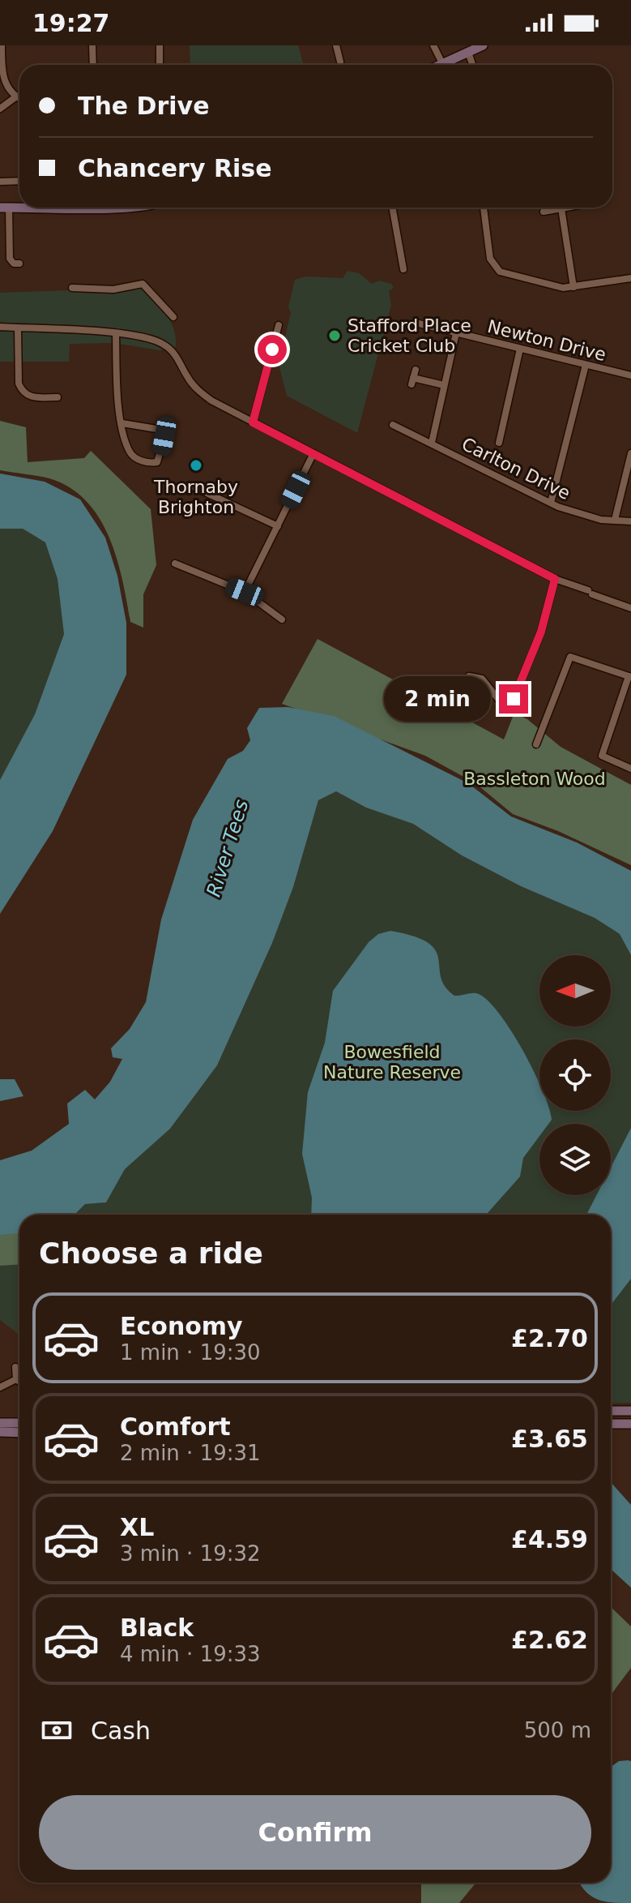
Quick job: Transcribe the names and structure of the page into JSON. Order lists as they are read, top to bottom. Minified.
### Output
{"streets":{"street":["Newton Drive","Carlton Drive"]},"water":["River Tees"],"parks":["Bassleton Wood","Bowesfield Nature Reserve"],"places":["Stafford Place Cricket Club","Thornaby Brighton"],"north":"left","page":{"status":"19:27","banner":["The Drive","Chancery Rise"],"bubble":"2 min","heading":"Choose a ride","list":[{"name":"Economy","note":"1 min · 19:30","value":"£2.70"},{"name":"Comfort","note":"2 min · 19:31","value":"£3.65"},{"name":"XL","note":"3 min · 19:32","value":"£4.59"},{"name":"Black","note":"4 min · 19:33","value":"£2.62"}],"pay":["Cash","500 m"],"buttons":"Confirm"}}
